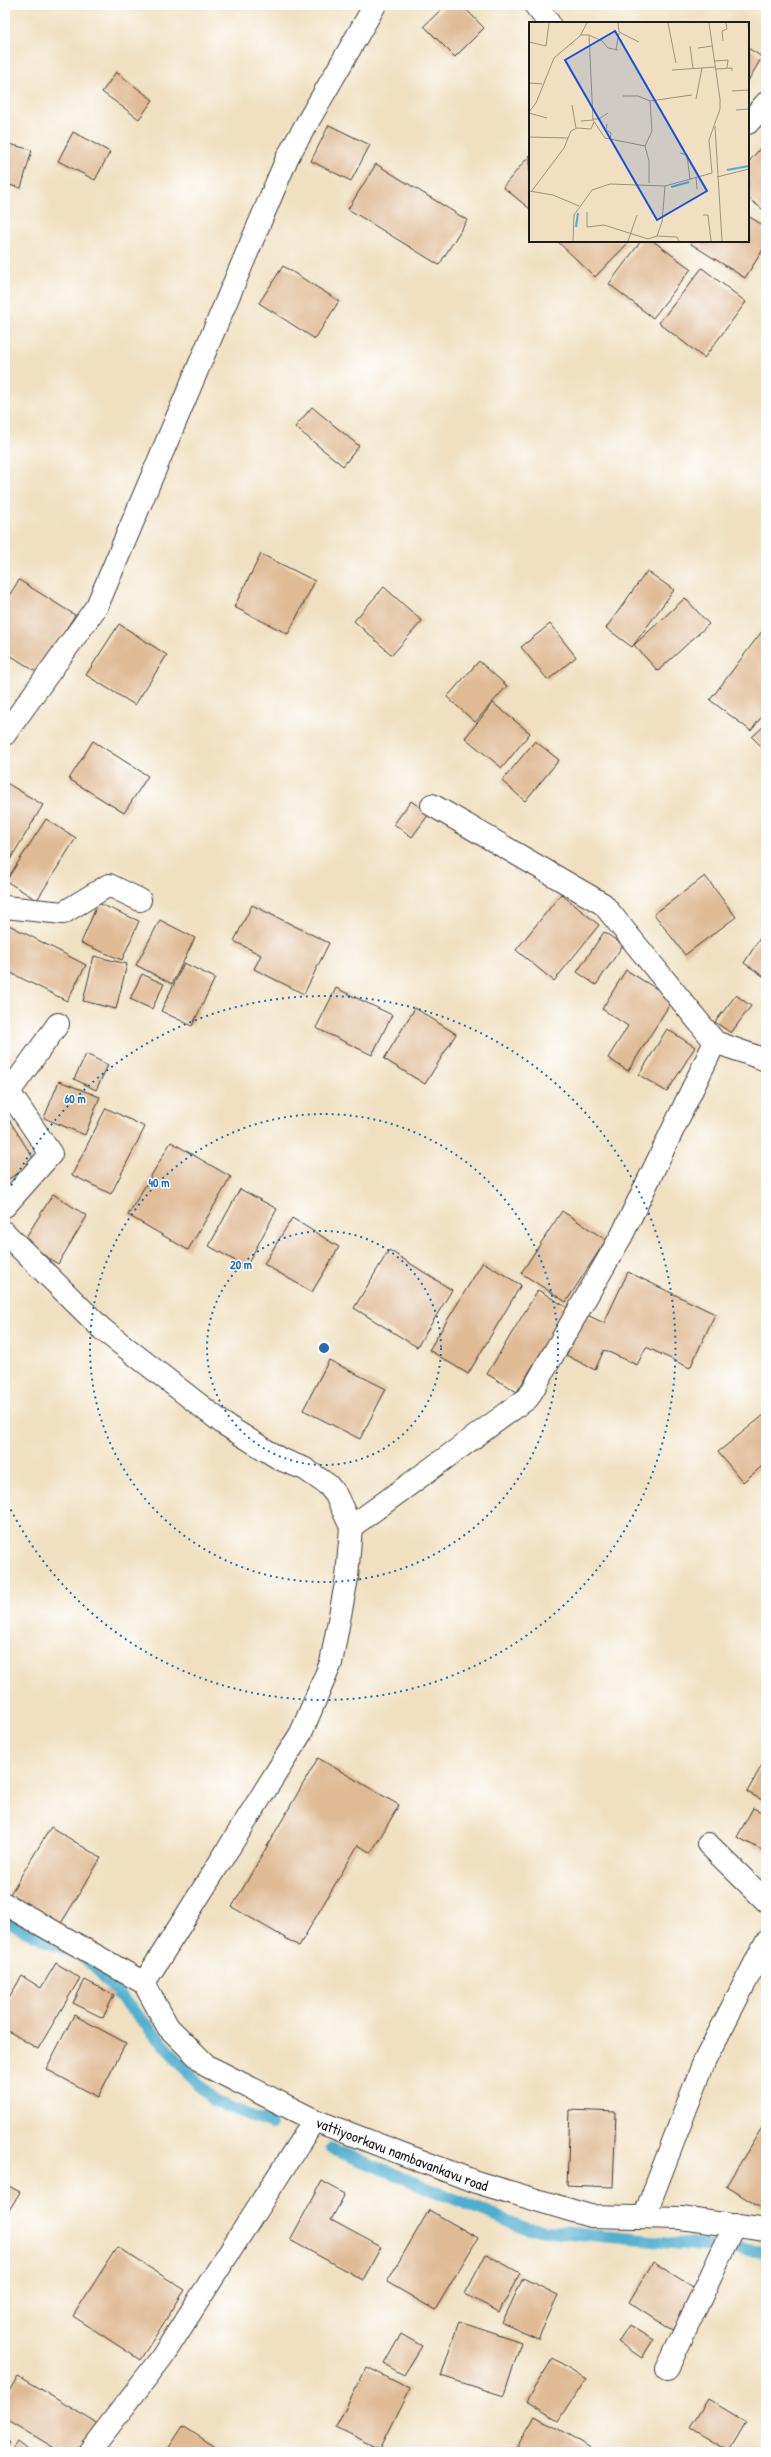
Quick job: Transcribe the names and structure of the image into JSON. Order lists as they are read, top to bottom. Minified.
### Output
{"streets":{"street":["vattiyoorkavu nambavankavu road"]},"rings":["60 m","40 m","20 m"]}
